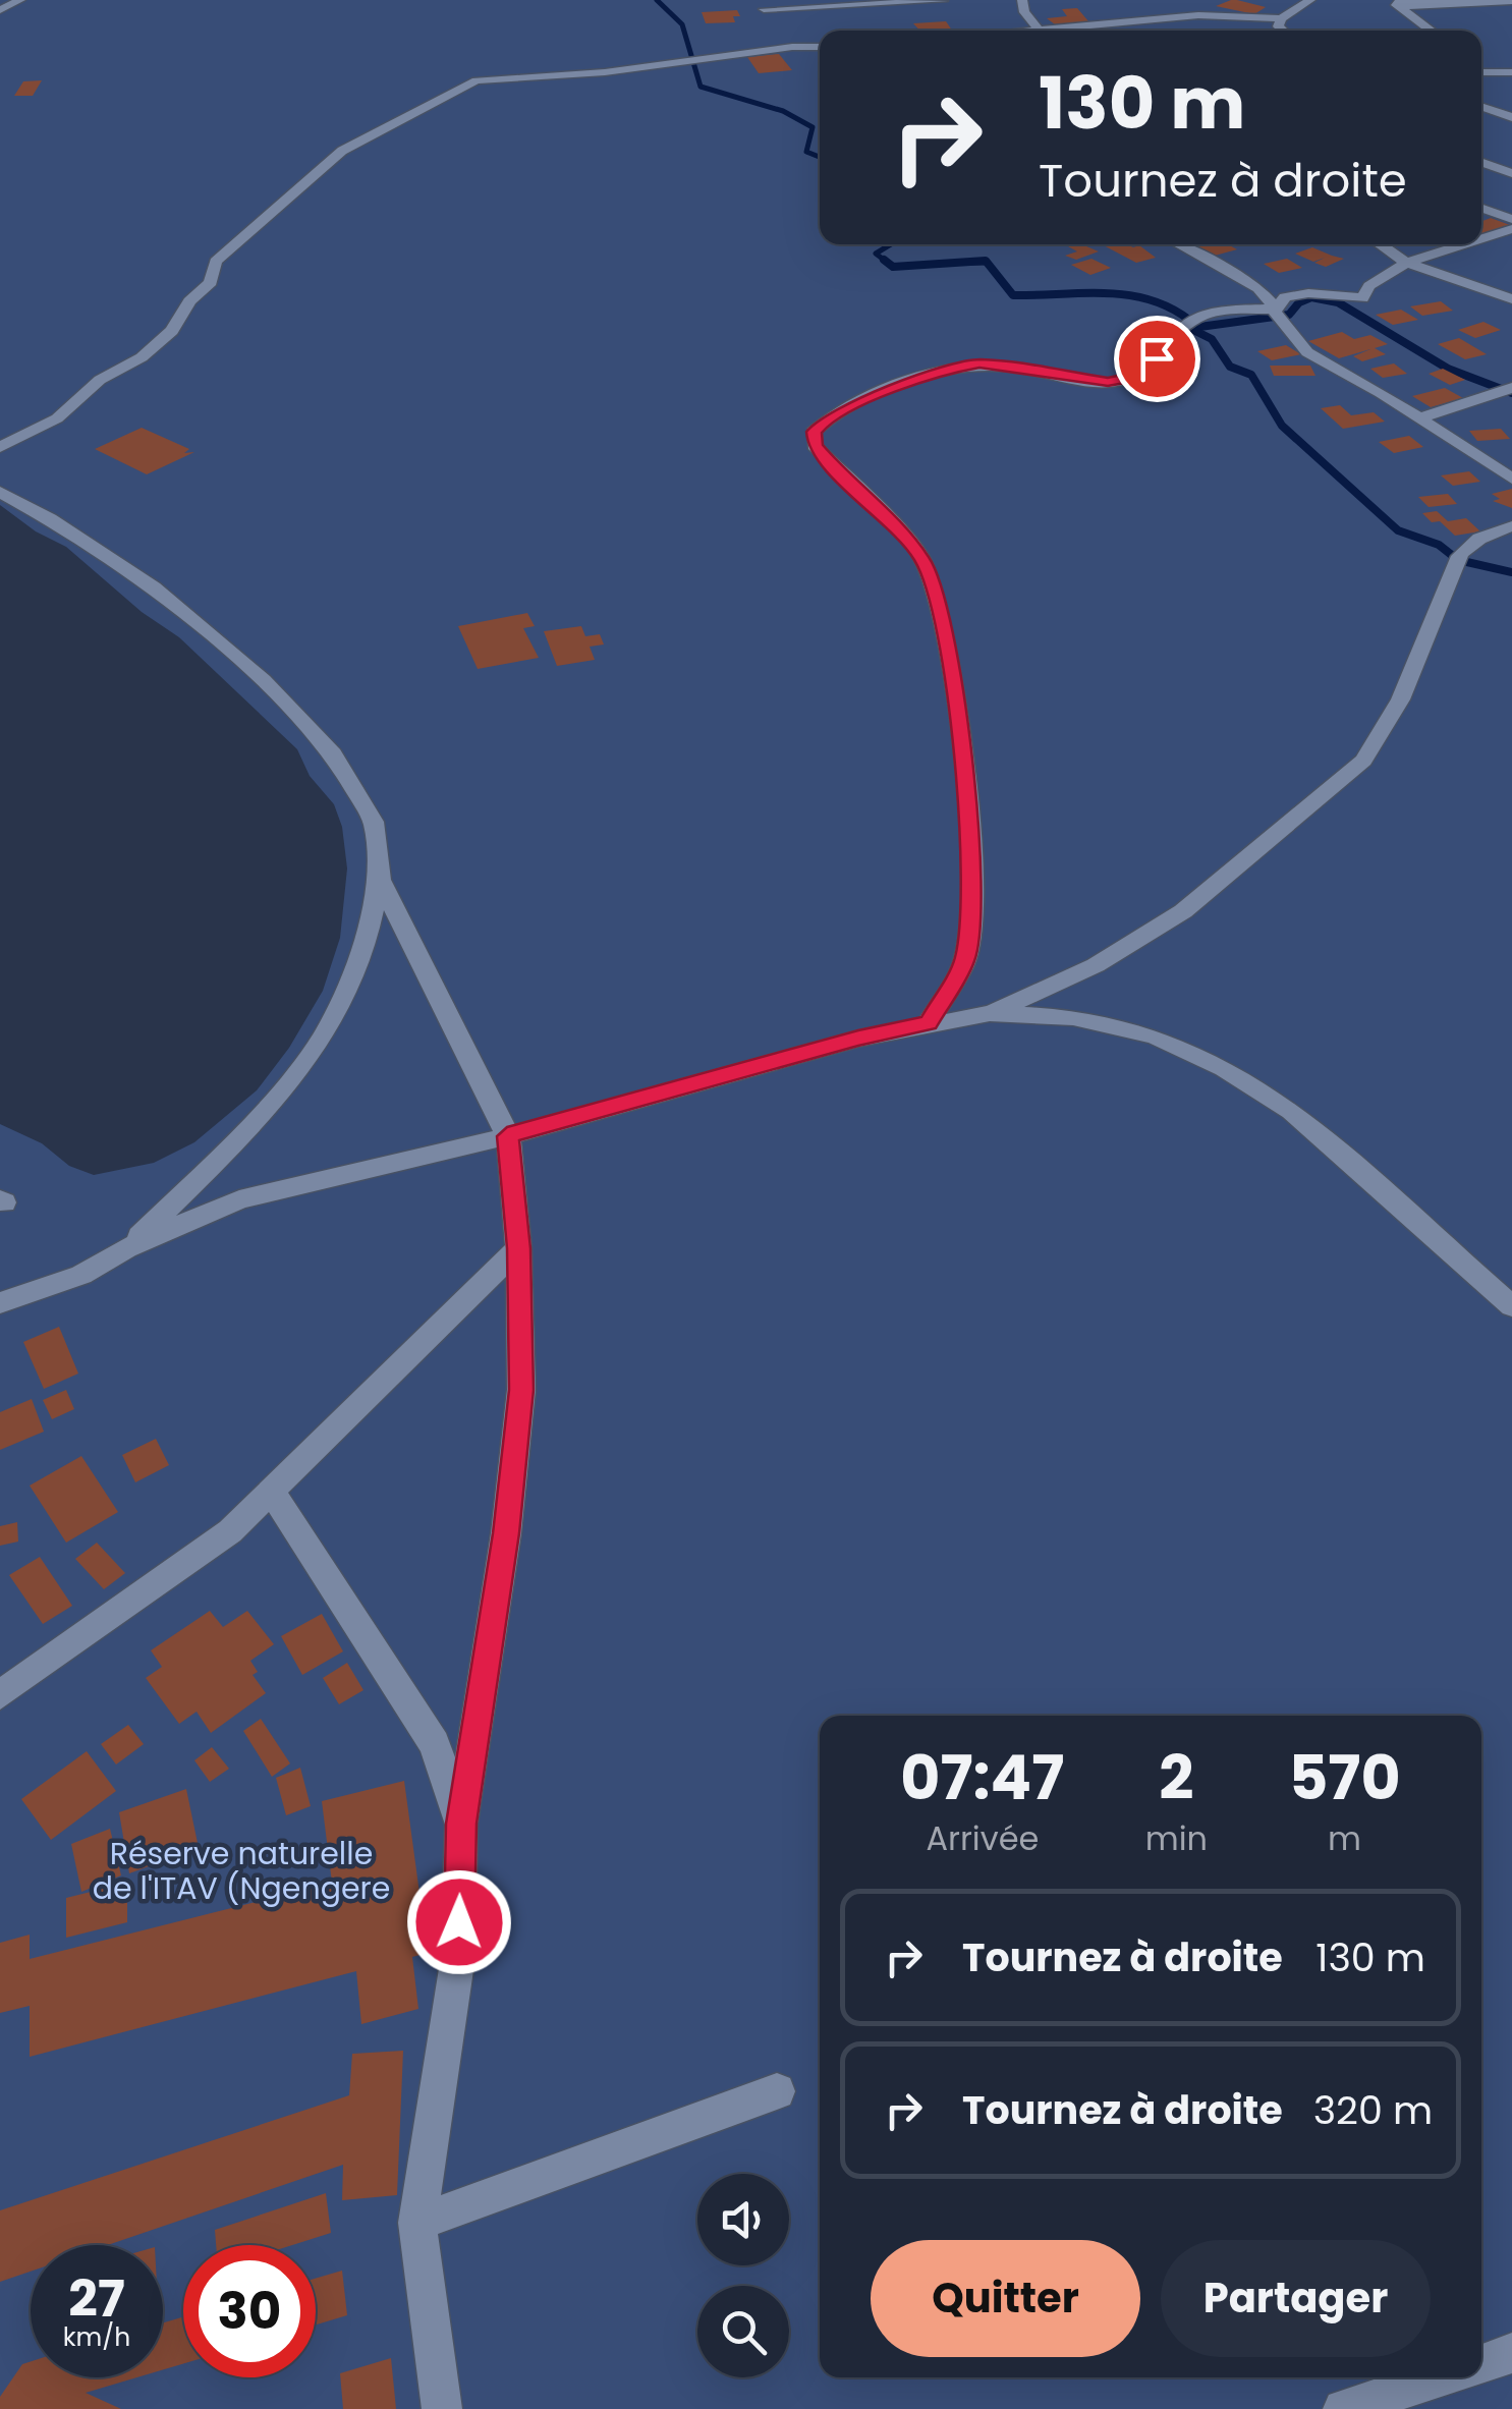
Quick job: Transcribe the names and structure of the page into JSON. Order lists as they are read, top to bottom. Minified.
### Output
{"parks":["Réserve naturelle de l'ITAV (Ngengere"],"page":{"turn":["130 m","Tournez à droite"],"eta":["07:47","Arrivée","2","min","570","m"],"list":[{"name":"Tournez à droite","value":"130 m"},{"name":"Tournez à droite","value":"320 m"}],"buttons":["Quitter","Partager"],"speed":"27 km/h","limit":"30"}}
